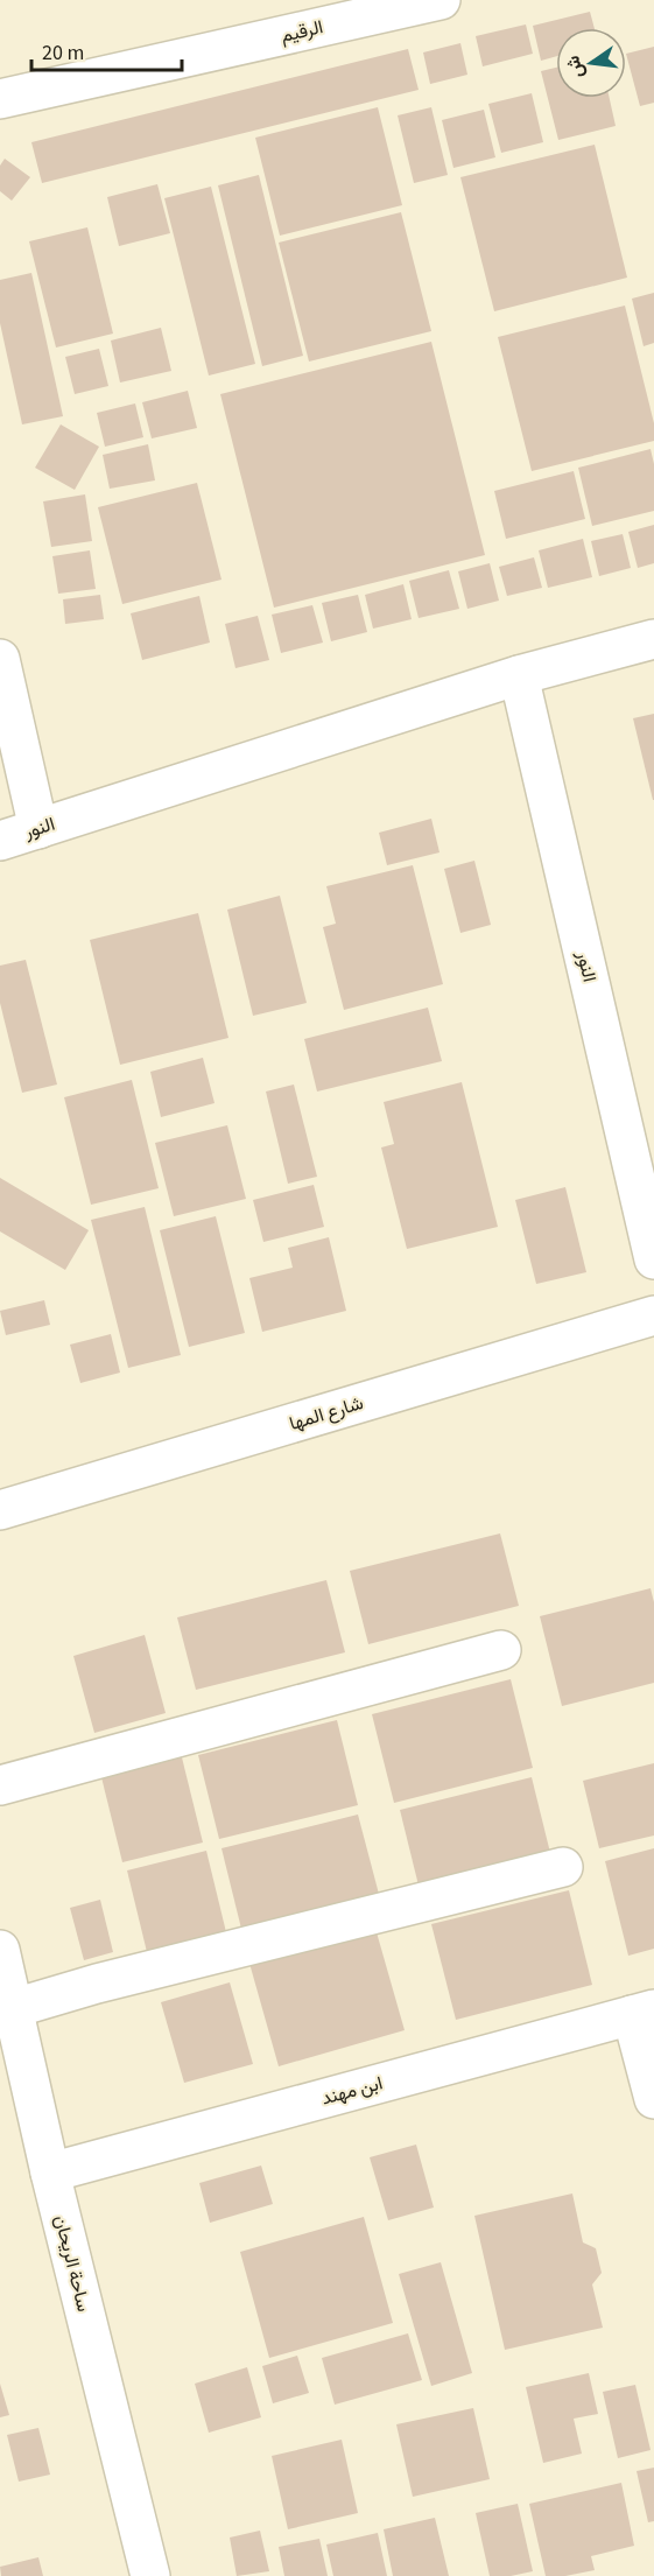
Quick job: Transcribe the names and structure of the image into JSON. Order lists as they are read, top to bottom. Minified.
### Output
{"streets":{"street":["الرقيم","النور","شارع المها","ابن مهند","ساحة الريحان"]},"crossings":[["ابن مهند","ساحة الريحان"]],"scale_bar":"20 m","north":"left"}
